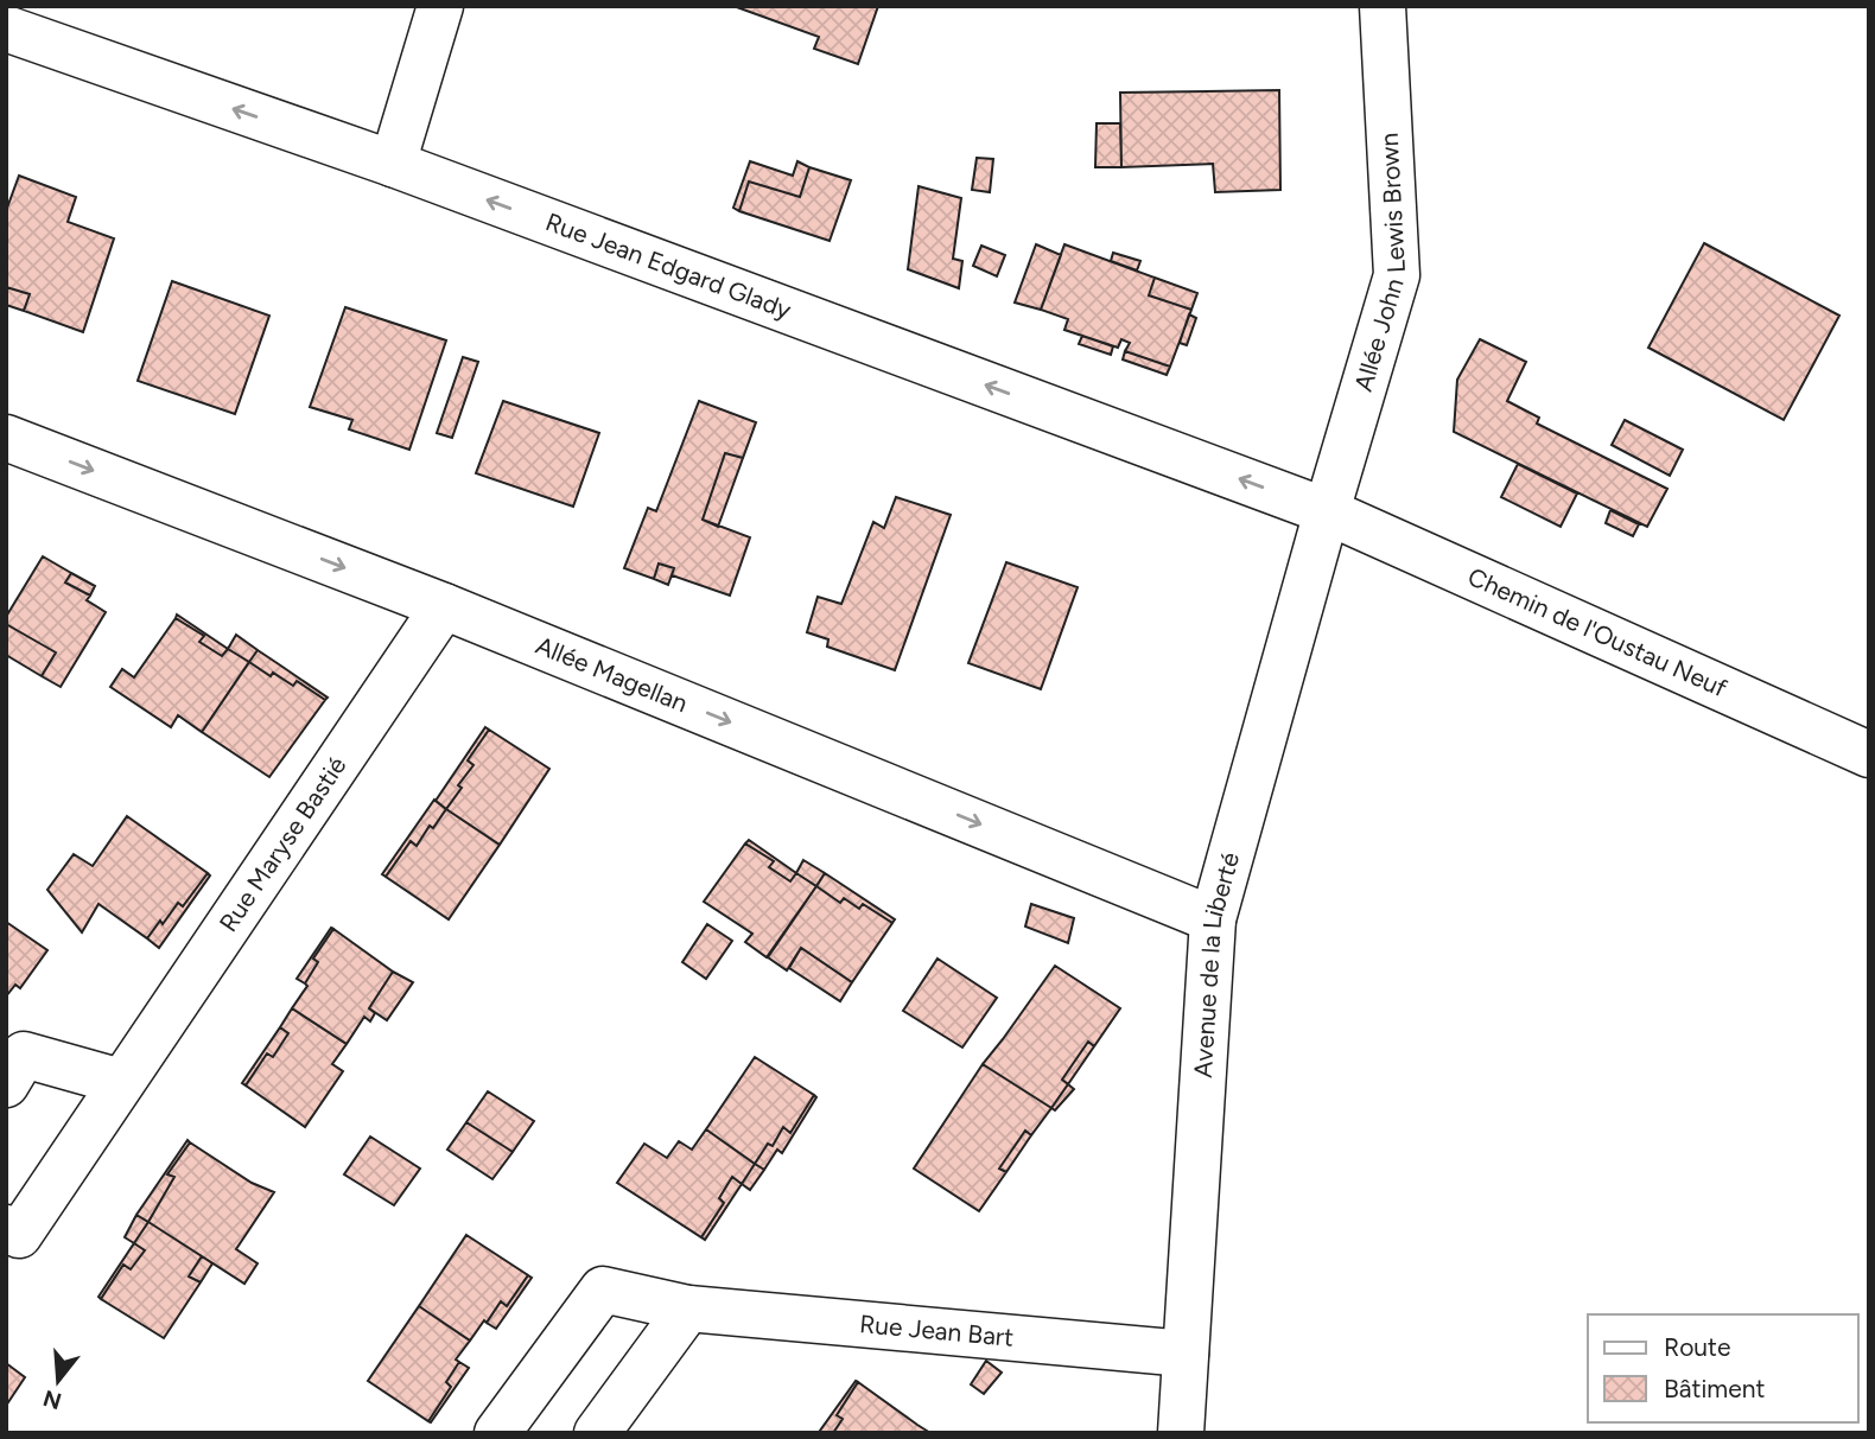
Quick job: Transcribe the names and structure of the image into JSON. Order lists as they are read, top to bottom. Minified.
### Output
{"streets":{"street":["Allée John Lewis Brown","Rue Jean Edgard Glady","Chemin de l'Oustau Neuf","Allée Magellan","Rue Maryse Bastié","Avenue de la Liberté","Rue Jean Bart"]},"crossings":[["Allée John Lewis Brown","Rue Jean Edgard Glady"],["Allée John Lewis Brown","Chemin de l'Oustau Neuf"],["Allée John Lewis Brown","Avenue de la Liberté"],["Rue Jean Edgard Glady","Chemin de l'Oustau Neuf"],["Rue Jean Edgard Glady","Avenue de la Liberté"],["Chemin de l'Oustau Neuf","Avenue de la Liberté"],["Allée Magellan","Rue Maryse Bastié"],["Allée Magellan","Avenue de la Liberté"],["Avenue de la Liberté","Rue Jean Bart"]],"one_way":["Rue Jean Edgard Glady","Allée Magellan"],"legend":["Route","Bâtiment"],"north":"bottom"}
